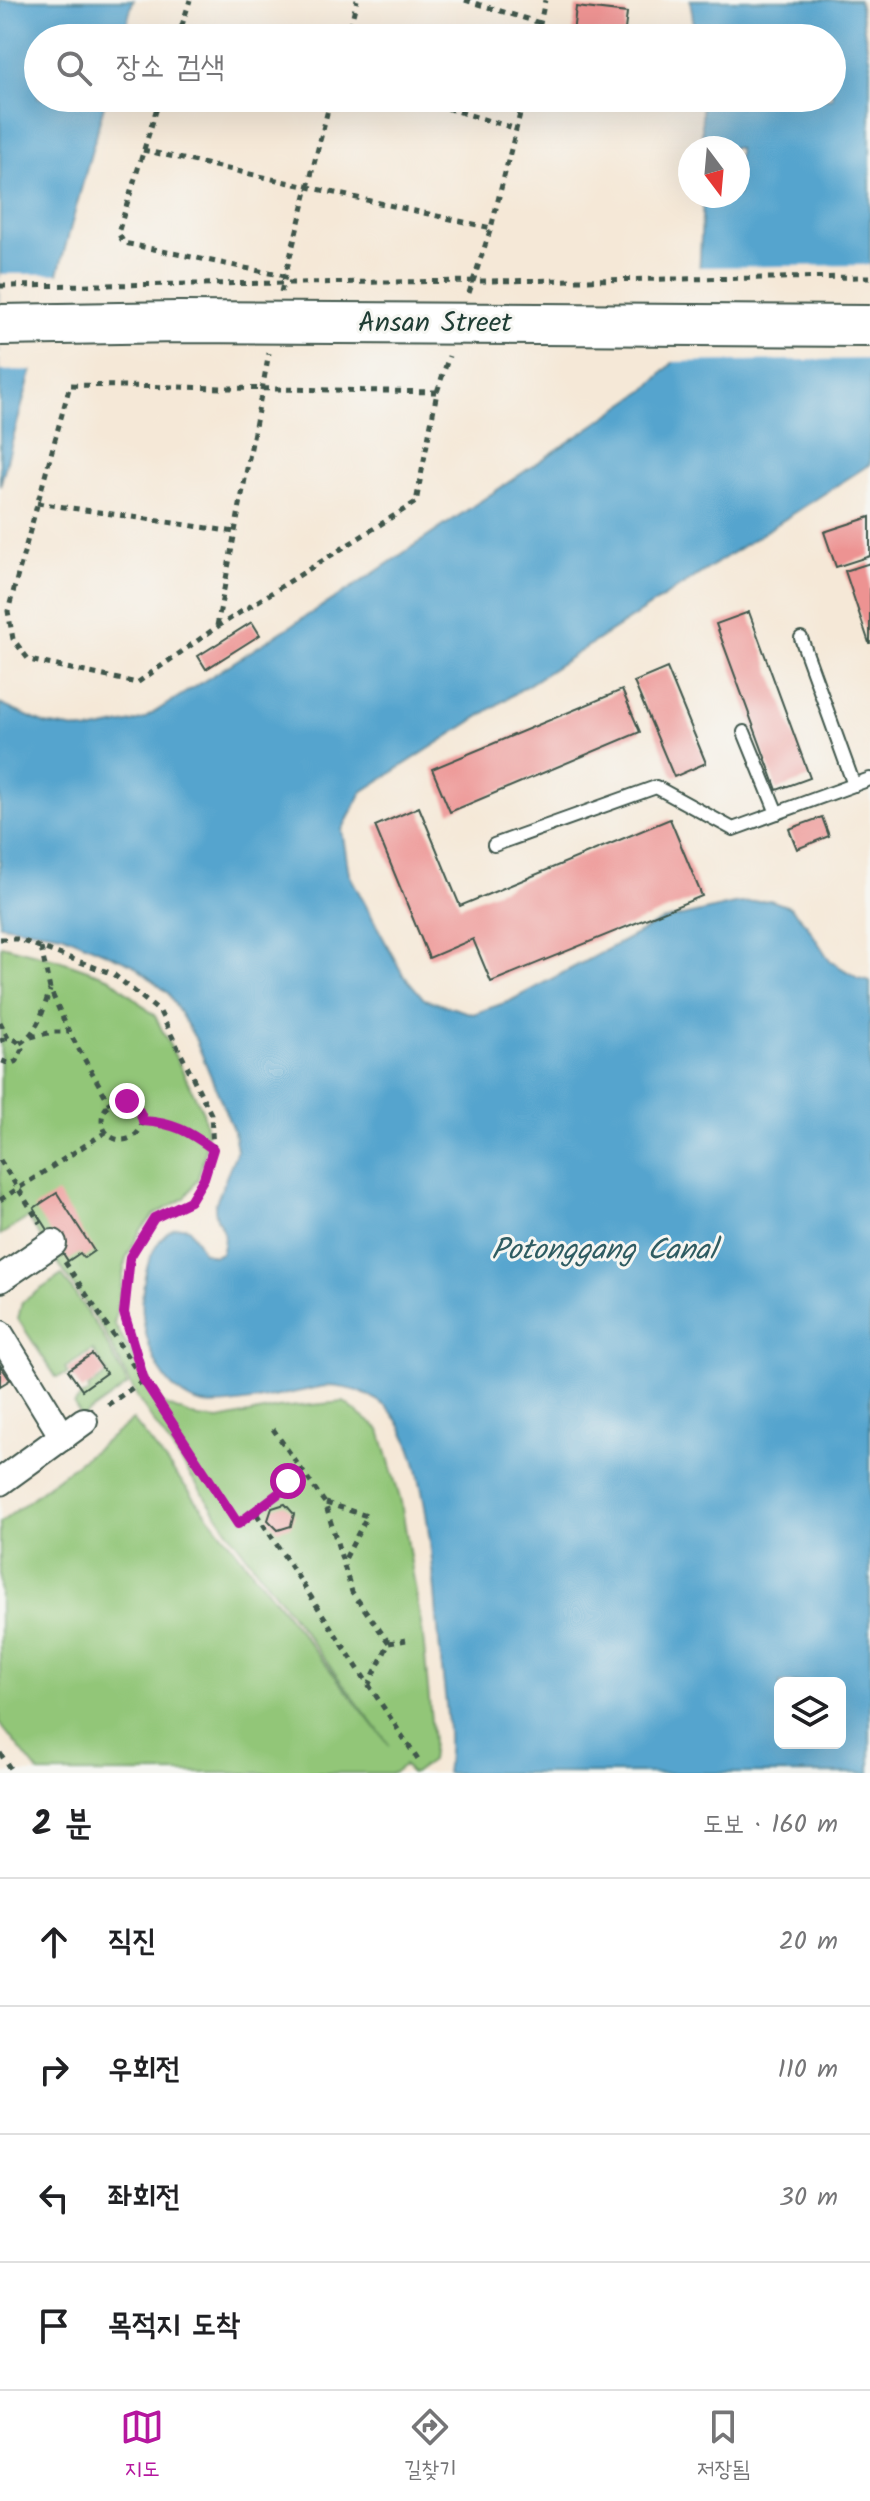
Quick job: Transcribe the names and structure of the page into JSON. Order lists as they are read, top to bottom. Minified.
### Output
{"streets":{"main road":["Ansan Street"]},"water":["Potonggang Canal"],"north":"bottom","page":{"search":"장소 검색","heading":["2 분","도보 · 160 m"],"list":[["직진","20 m"],["우회전","110 m"],["좌회전","30 m"],"목적지 도착"],"nav":["지도","길찾기","저장됨"]}}
